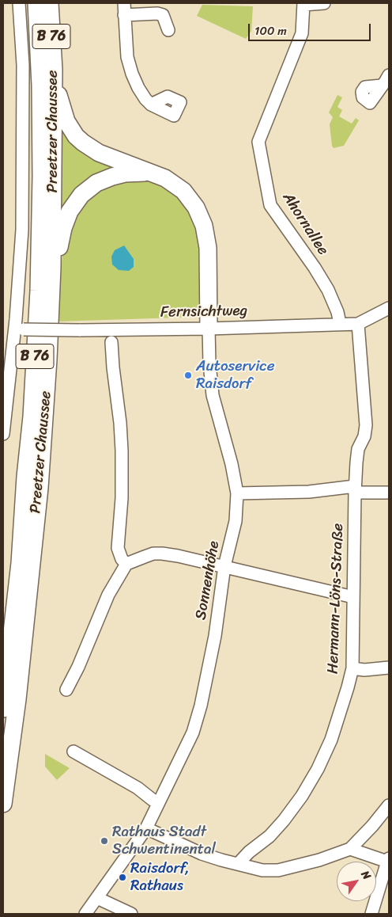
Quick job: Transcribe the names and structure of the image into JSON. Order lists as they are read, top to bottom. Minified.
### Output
{"streets":{"highway":["B 76","Preetzer Chaussee"],"street":["Ahornallee","Fernsichtweg","Sonnenhöhe","Hermann-Löns-Straße"]},"crossings":[["B 76","Preetzer Chaussee"],["B 76","Fernsichtweg"],["B 76","Sonnenhöhe"],["Ahornallee","Fernsichtweg"],["Fernsichtweg","Sonnenhöhe"],["Fernsichtweg","Hermann-Löns-Straße"]],"places":["Autoservice Raisdorf","Rathaus Stadt Schwentinental","Raisdorf, Rathaus"],"scale_bar":"100 m","north":"top right"}
